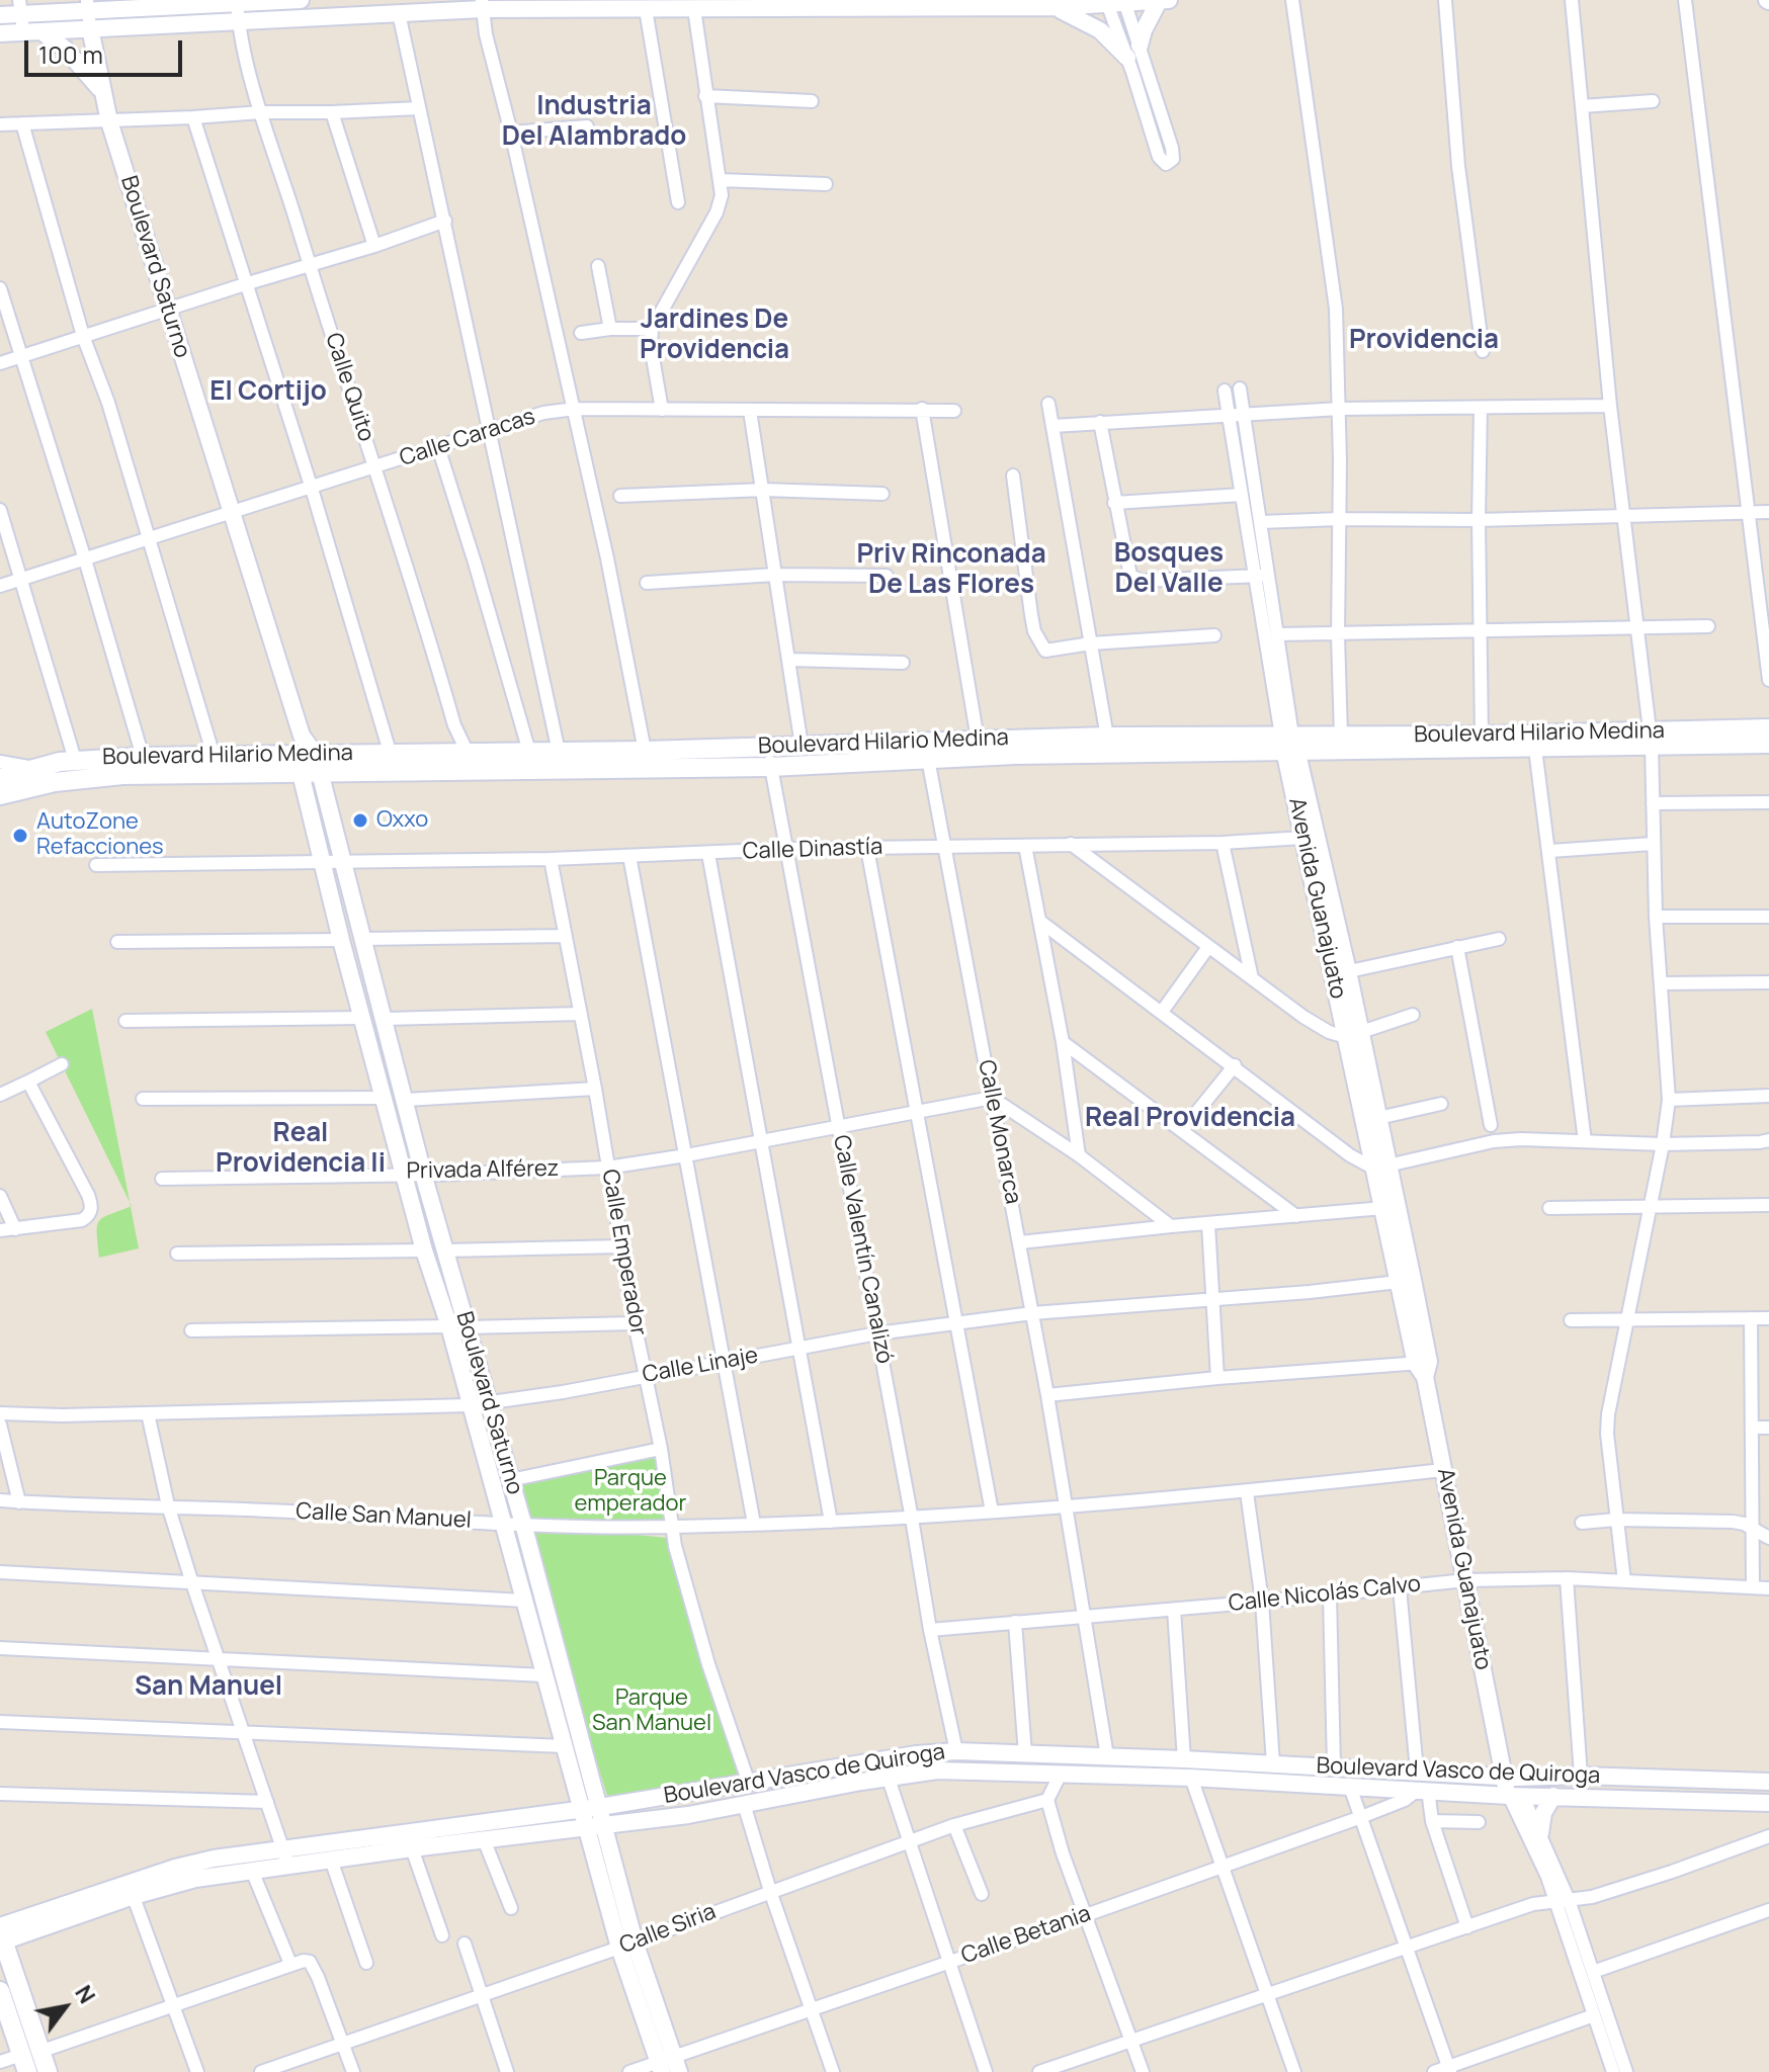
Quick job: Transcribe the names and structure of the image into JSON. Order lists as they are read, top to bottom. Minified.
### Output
{"streets":{"main road":["Boulevard Hilario Medina"],"street":["Boulevard Saturno","Calle Quito","Calle Caracas","Calle Dinastía","Avenida Guanajuato","Calle Monarca","Privada Alférez","Calle Valentín Canalizó","Calle Emperador","Calle Linaje","Calle San Manuel","Calle Nicolás Calvo","Boulevard Vasco de Quiroga","Calle Siria","Calle Betania"]},"crossings":[["Boulevard Saturno","Calle Caracas"],["Boulevard Saturno","Boulevard Hilario Medina"],["Boulevard Saturno","Calle Dinastía"],["Boulevard Saturno","Privada Alférez"],["Boulevard Saturno","Calle Linaje"],["Boulevard Saturno","Calle San Manuel"],["Boulevard Saturno","Boulevard Vasco de Quiroga"],["Boulevard Saturno","Calle Siria"],["Boulevard Saturno","Calle Betania"],["Calle Quito","Calle Caracas"],["Calle Quito","Boulevard Hilario Medina"],["Boulevard Hilario Medina","Avenida Guanajuato"],["Boulevard Hilario Medina","Calle Monarca"],["Boulevard Hilario Medina","Calle Valentín Canalizó"],["Calle Dinastía","Avenida Guanajuato"],["Calle Dinastía","Calle Monarca"],["Calle Dinastía","Calle Valentín Canalizó"],["Calle Dinastía","Calle Emperador"],["Avenida Guanajuato","Calle Linaje"],["Avenida Guanajuato","Calle San Manuel"],["Avenida Guanajuato","Calle Nicolás Calvo"],["Avenida Guanajuato","Boulevard Vasco de Quiroga"],["Calle Monarca","Privada Alférez"],["Calle Monarca","Calle Linaje"],["Calle Monarca","Calle San Manuel"],["Calle Monarca","Calle Nicolás Calvo"],["Calle Monarca","Boulevard Vasco de Quiroga"],["Privada Alférez","Calle Valentín Canalizó"],["Privada Alférez","Calle Emperador"],["Calle Valentín Canalizó","Calle Linaje"],["Calle Valentín Canalizó","Calle San Manuel"],["Calle Valentín Canalizó","Calle Nicolás Calvo"],["Calle Valentín Canalizó","Boulevard Vasco de Quiroga"],["Calle Emperador","Calle Linaje"],["Calle Emperador","Calle San Manuel"],["Calle Emperador","Boulevard Vasco de Quiroga"],["Boulevard Vasco de Quiroga","Calle Betania"]],"districts":["Industria Del Alambrado","Jardines De Providencia","Providencia","El Cortijo","Bosques Del Valle","Priv Rinconada De Las Flores","Real Providencia","Real Providencia Ii","San Manuel"],"parks":["Parque emperador","Parque San Manuel"],"places":["Oxxo","AutoZone Refacciones"],"scale_bar":"100 m","north":"top right"}
